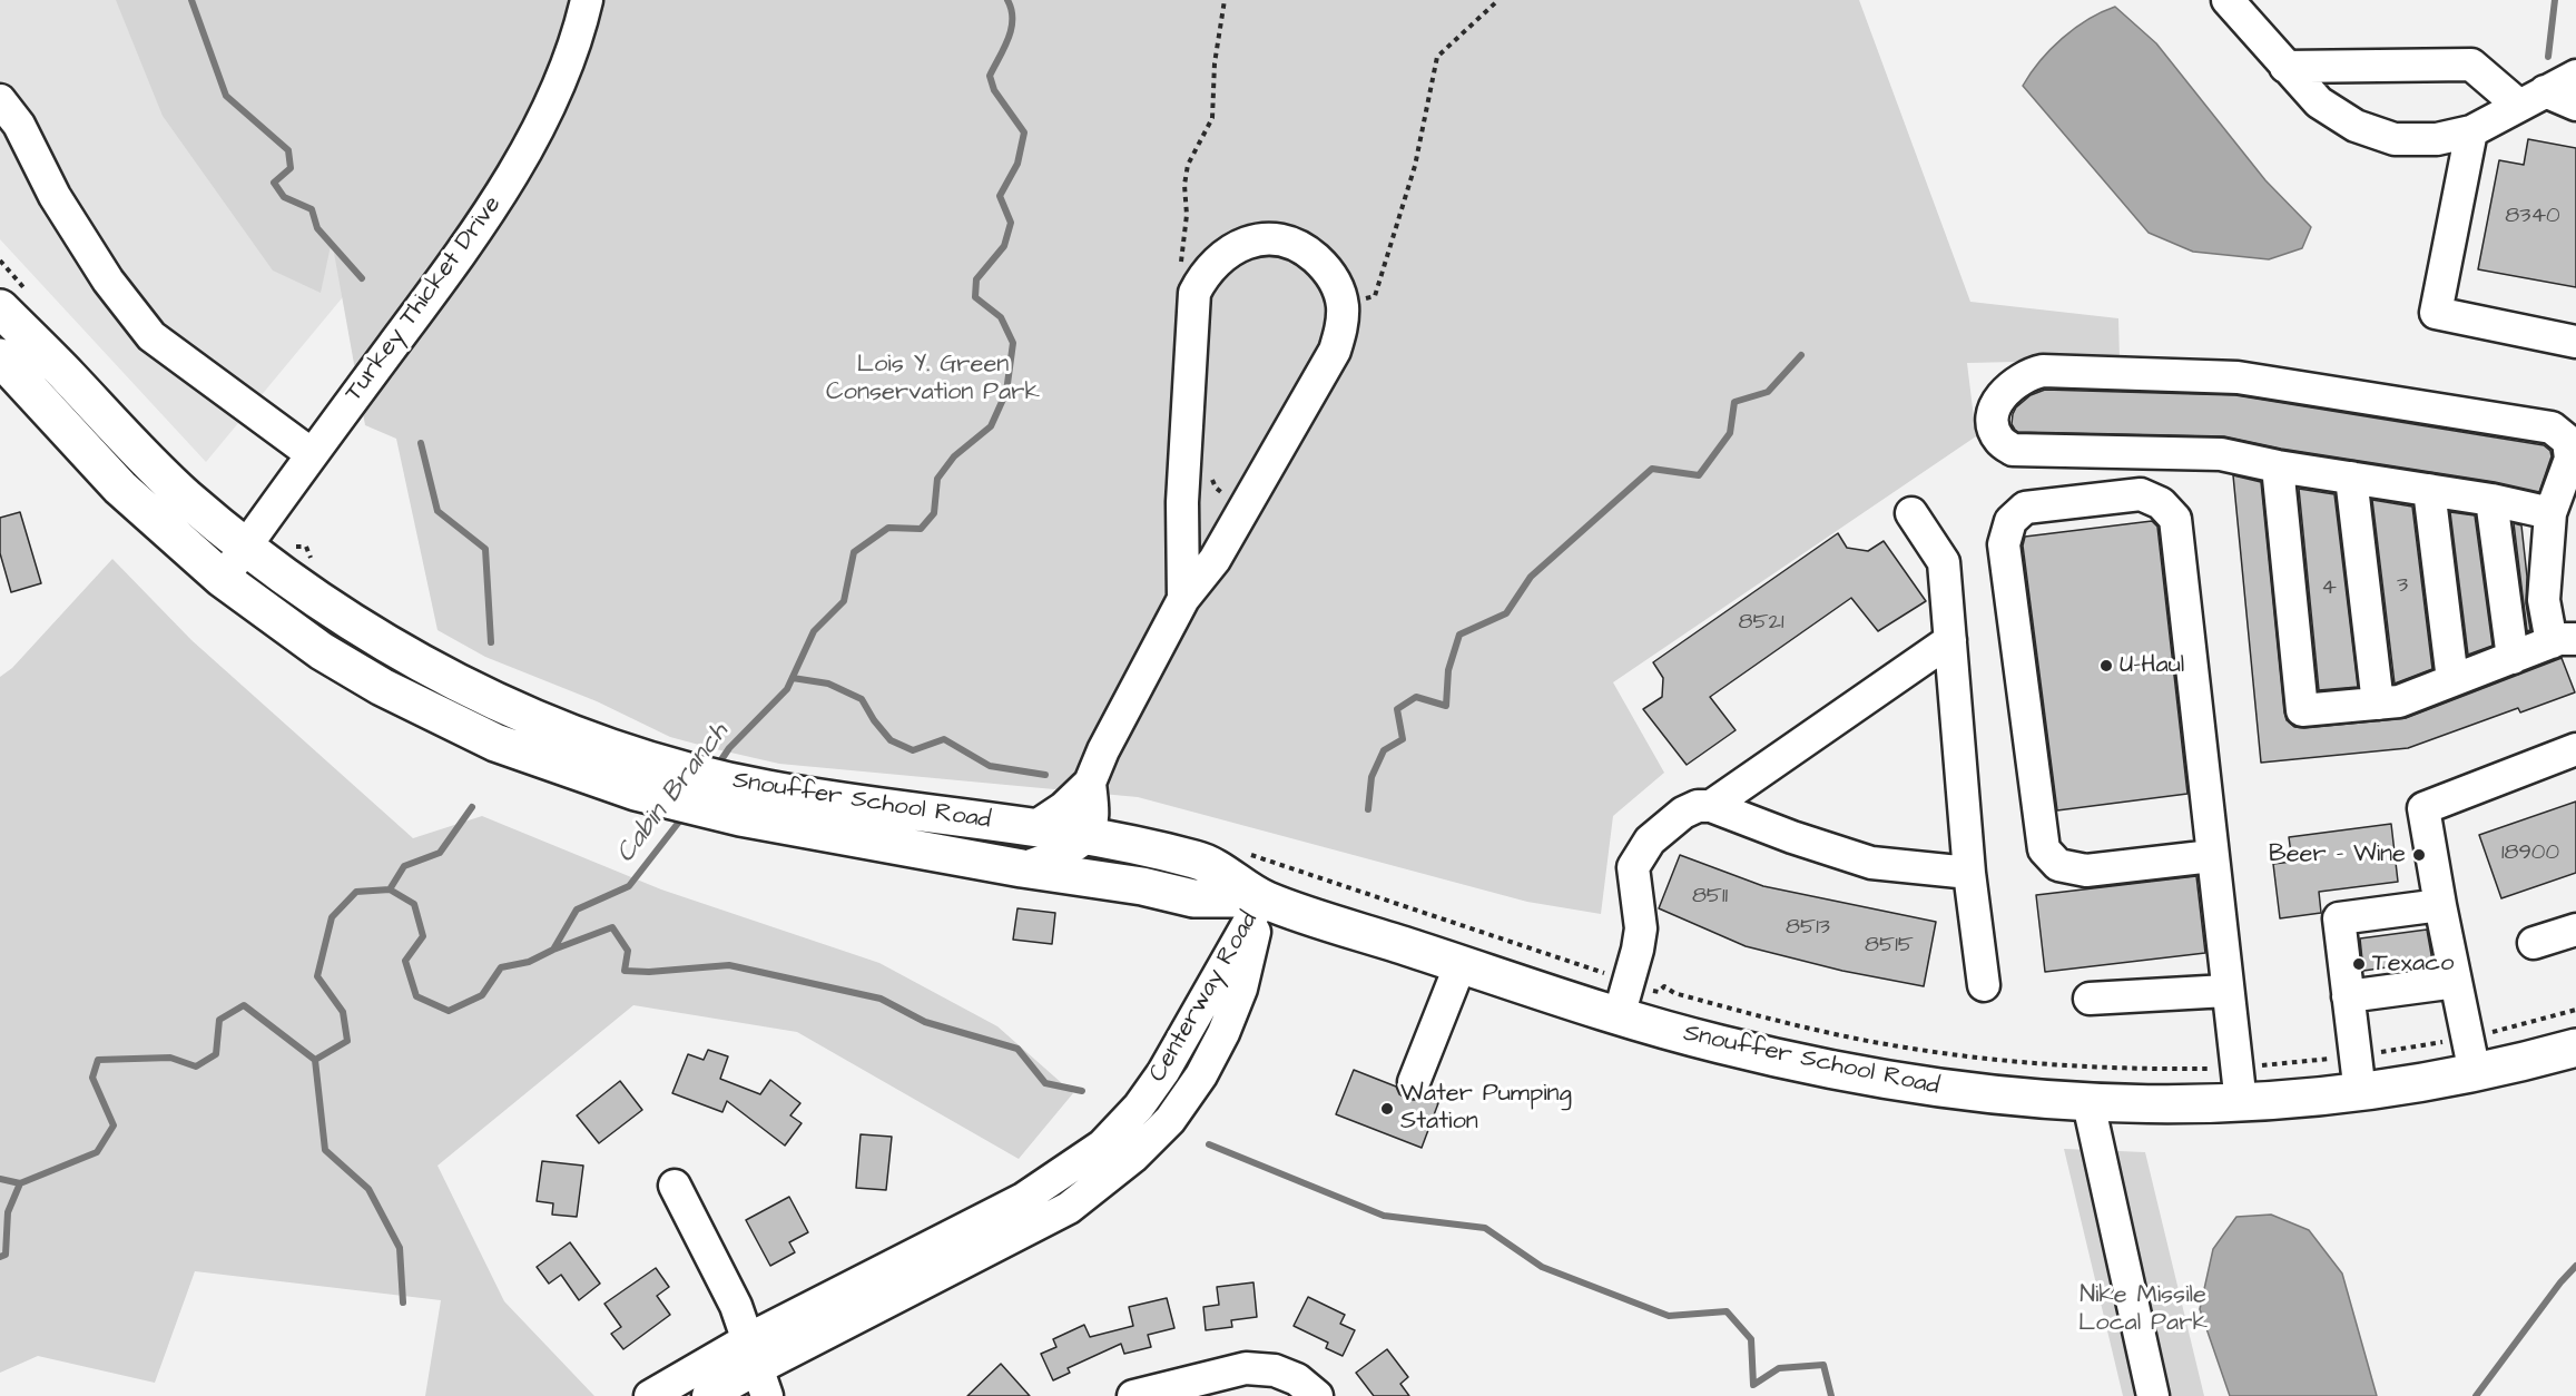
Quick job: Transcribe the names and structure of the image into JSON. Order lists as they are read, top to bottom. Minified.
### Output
{"streets":{"main road":["Snouffer School Road"],"street":["Turkey Thicket Drive","Centerway Road"]},"crossings":[["Turkey Thicket Drive","Snouffer School Road"],["Snouffer School Road","Centerway Road"]],"water":["Cabin Branch"],"parks":["Lois Y. Green Conservation Park","Nike Missile Local Park"],"places":["U-Haul","Beer - Wine","Texaco","Water Pumping Station"],"house_numbers":["8340","3","4","8521","18900","8511","8513","8515"]}
